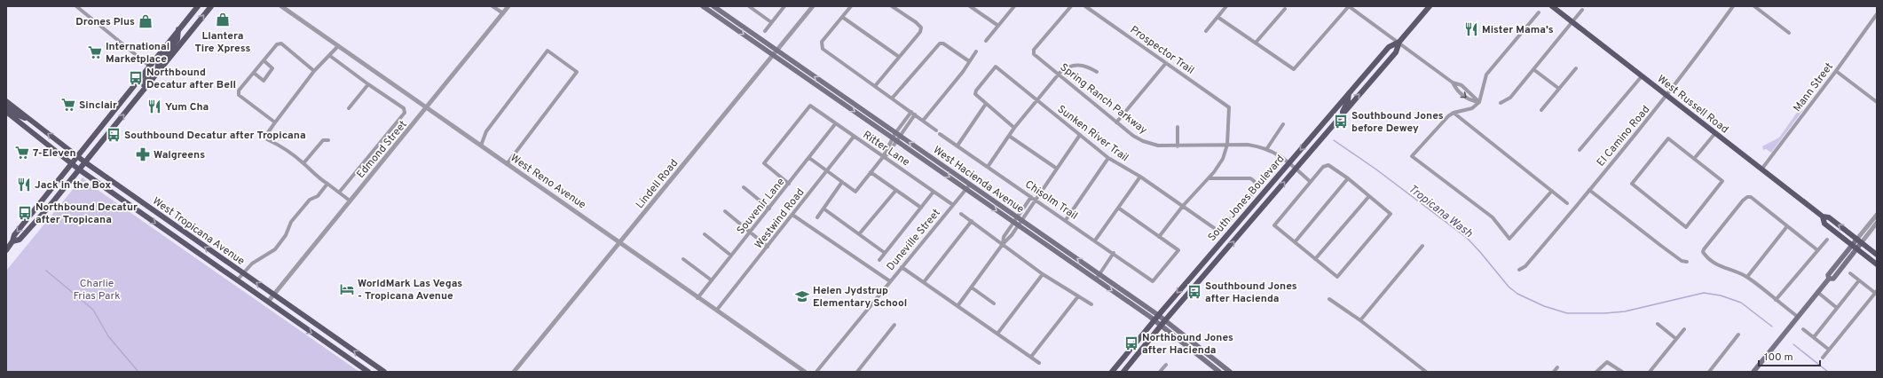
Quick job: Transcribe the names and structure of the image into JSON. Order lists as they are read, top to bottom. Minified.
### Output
{"streets":{"main road":["West Russell Road","West Hacienda Avenue","South Jones Boulevard","West Tropicana Avenue"],"street":["Prospector Trail","Mann Street","Spring Ranch Parkway","Sunken River Trail","El Camino Road","Ritter Lane","Edmond Street","West Reno Avenue","Lindell Road","Chisolm Trail","Souvenir Lane","Westwind Road","Duneville Street"]},"crossings":[["Prospector Trail","Spring Ranch Parkway"],["Mann Street","West Russell Road"],["Spring Ranch Parkway","South Jones Boulevard"],["West Russell Road","El Camino Road"],["Ritter Lane","Souvenir Lane"],["Ritter Lane","Westwind Road"],["Ritter Lane","Duneville Street"],["Edmond Street","West Reno Avenue"],["Edmond Street","West Tropicana Avenue"],["West Hacienda Avenue","Lindell Road"],["West Hacienda Avenue","South Jones Boulevard"],["West Hacienda Avenue","Duneville Street"],["West Reno Avenue","Lindell Road"],["West Reno Avenue","Souvenir Lane"],["West Reno Avenue","Westwind Road"]],"water":["Tropicana Wash"],"parks":["Charlie Frias Park"],"places":{"shop":["Llantera Tire Xpress","Drones Plus"],"restaurant":["Mister Mama's","Yum Cha","Jack in the Box"],"supermarket":["International Marketplace","Sinclair","7-Eleven"],"bus stop":["Northbound Decatur after Bell","Southbound Jones before Dewey","Southbound Decatur after Tropicana","Northbound Decatur after Tropicana","Southbound Jones after Hacienda","Northbound Jones after Hacienda"],"pharmacy":["Walgreens"],"hotel":["WorldMark Las Vegas - Tropicana Avenue"],"school or university":["Helen Jydstrup Elementary School"]},"scale_bar":"100 m"}
